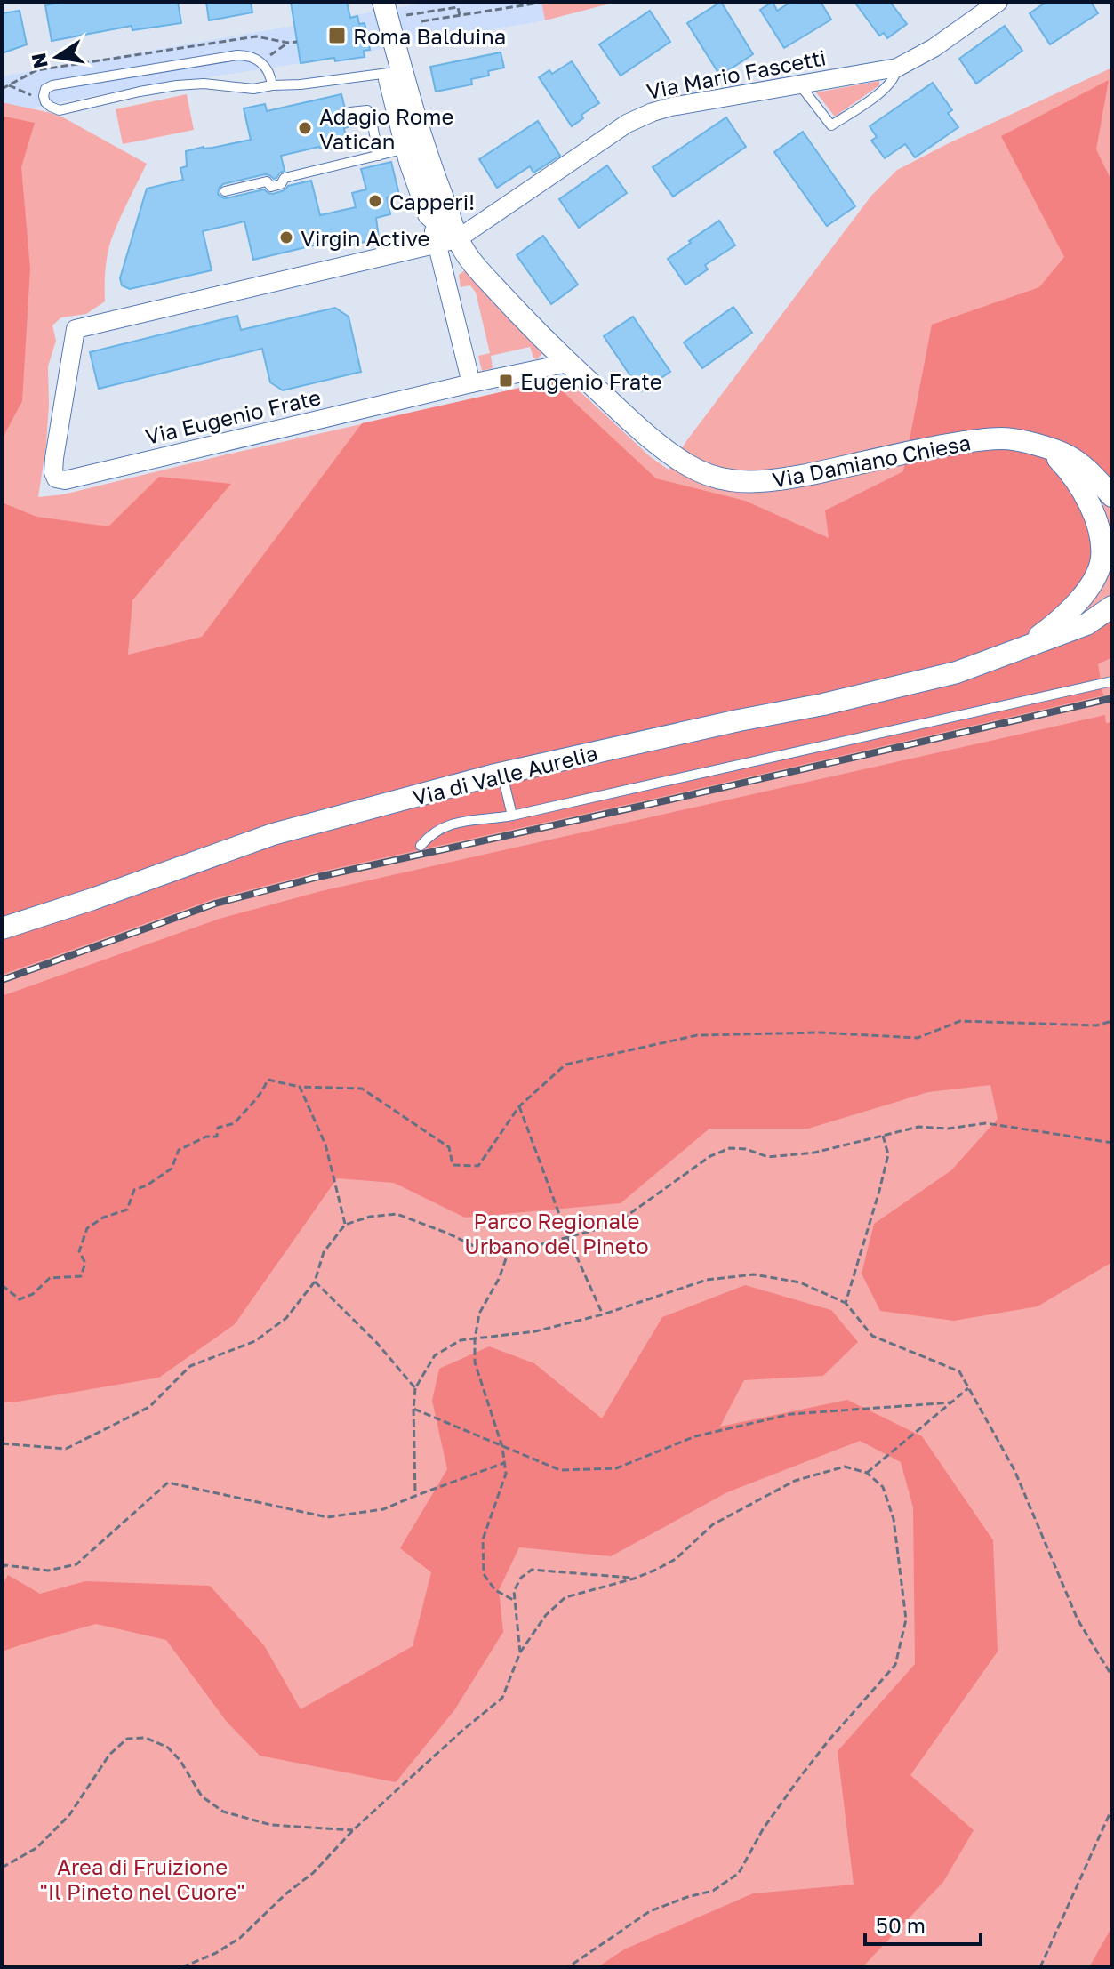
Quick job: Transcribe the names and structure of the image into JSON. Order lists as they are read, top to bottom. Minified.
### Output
{"streets":{"street":["Via Mario Fascetti","Via Eugenio Frate","Via Damiano Chiesa","Via di Valle Aurelia"]},"crossings":[["Via Mario Fascetti","Via Eugenio Frate"],["Via Mario Fascetti","Via Damiano Chiesa"],["Via Eugenio Frate","Via Damiano Chiesa"],["Via Damiano Chiesa","Via di Valle Aurelia"]],"parks":["Parco Regionale Urbano del Pineto","Area di Fruizione \"Il Pineto nel Cuore\""],"places":{"transit":["Roma Balduina","Eugenio Frate"],"other":["Adagio Rome Vatican","Capperi!","Virgin Active"]},"scale_bar":"50 m","north":"left"}
